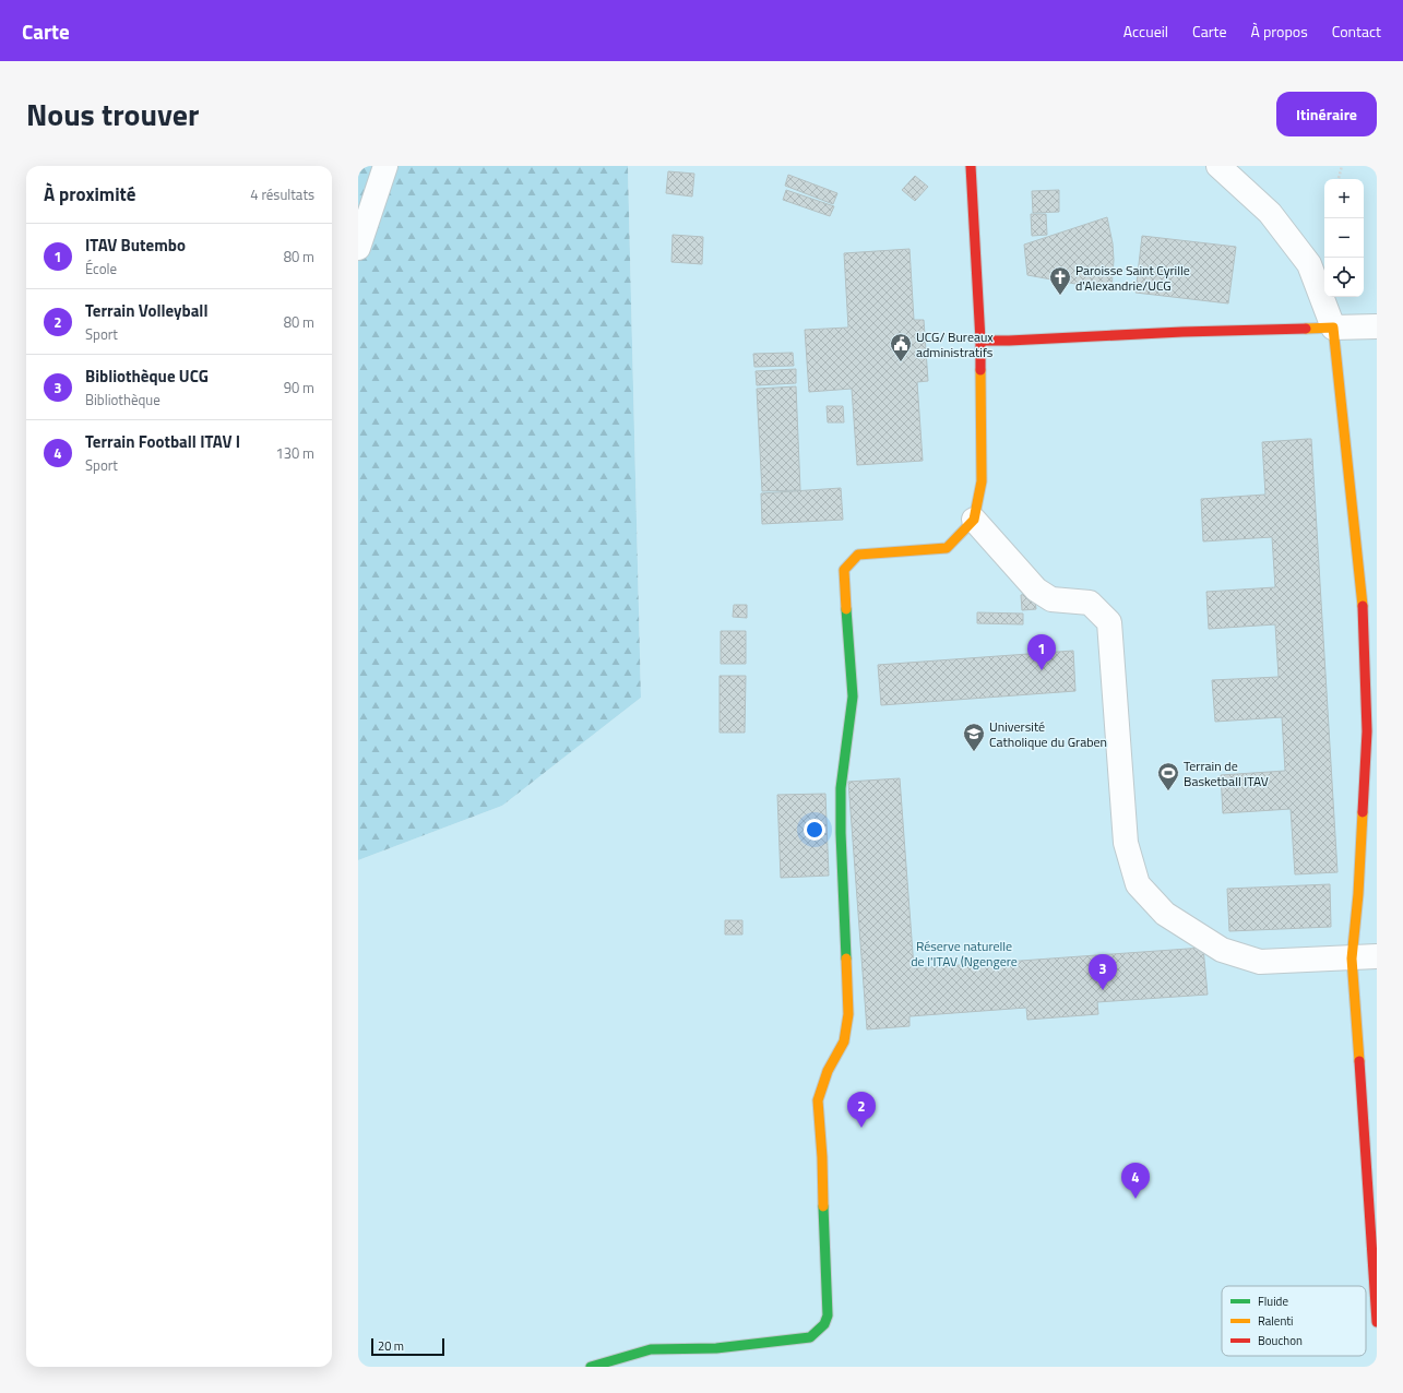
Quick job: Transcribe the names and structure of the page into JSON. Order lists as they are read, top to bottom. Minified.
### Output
{"parks":["Réserve naturelle de l'ITAV (Ngengere"],"places":{"church":["Paroisse Saint Cyrille d'Alexandrie/UCG"],"public building":["UCG/ Bureaux administratifs"],"school or university":["Université Catholique du Graben"],"sports":["Terrain de Basketball ITAV"]},"legend":["Fluide","Ralenti","Bouchon"],"scale_bar":"20 m","page":{"header":"Carte","nav":["Accueil","Carte","À propos","Contact"],"title":"Nous trouver","buttons":"Itinéraire","heading":["À proximité","4 résultats"],"map_buttons":["+","−"],"list":[{"mark":"1","name":"ITAV Butembo","note":"École","value":"80 m"},{"mark":"2","name":"Terrain Volleyball","note":"Sport","value":"80 m"},{"mark":"3","name":"Bibliothèque UCG","note":"Bibliothèque","value":"90 m"},{"mark":"4","name":"Terrain Football ITAV I","note":"Sport","value":"130 m"}],"pins":["1","3","2","4"],"scale":"20 m"}}
